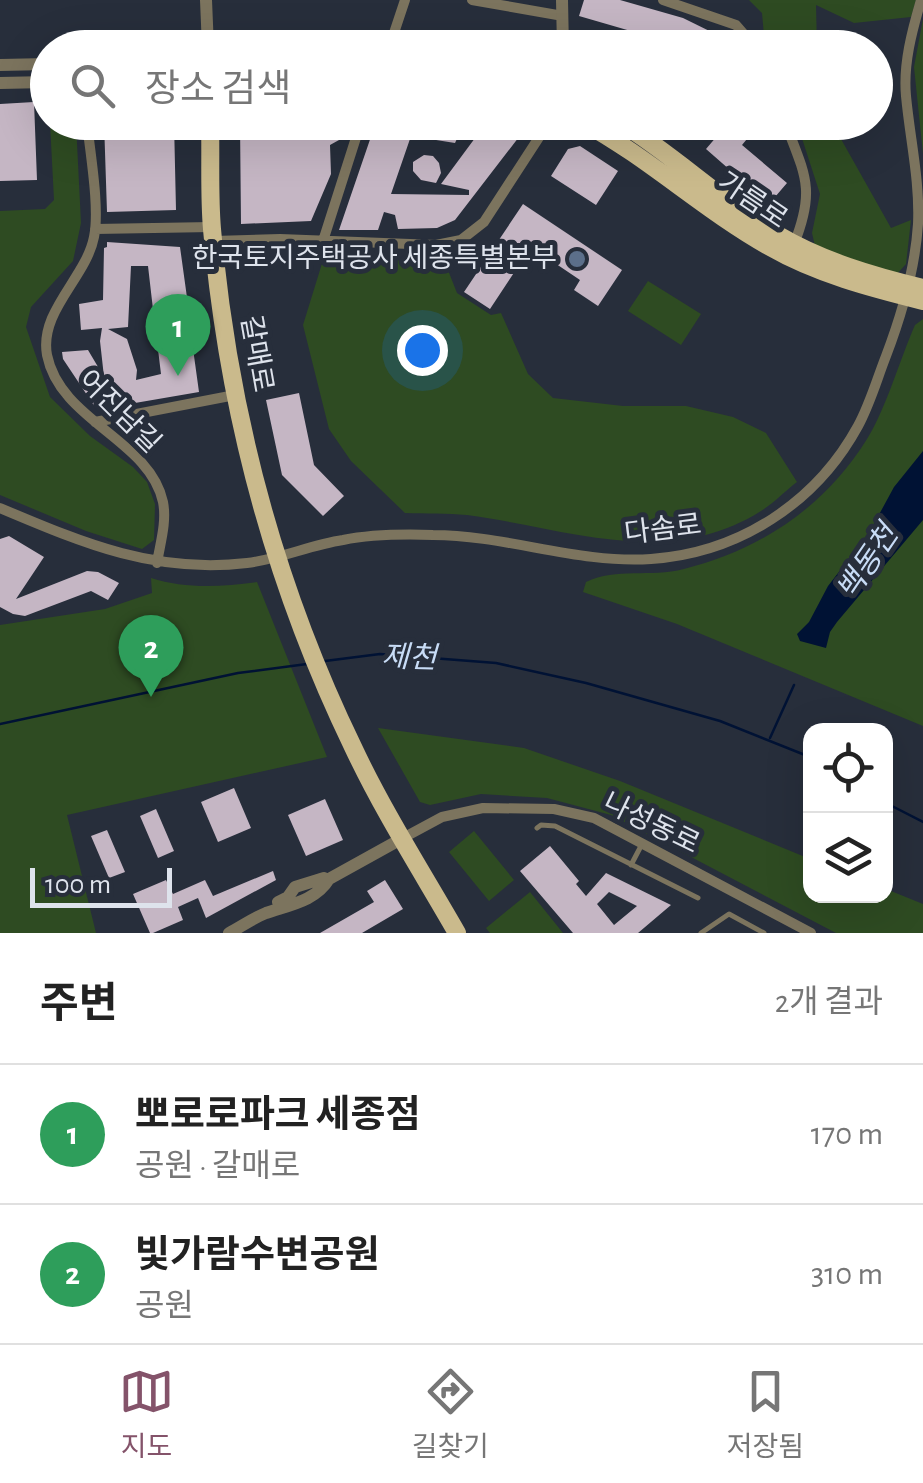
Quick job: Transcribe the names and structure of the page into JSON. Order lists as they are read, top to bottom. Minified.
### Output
{"streets":{"main road":["가름로","갈매로"],"street":["어진남길","다솜로","나성동로"]},"crossings":[["가름로","다솜로"],["갈매로","다솜로"],["갈매로","나성동로"],["어진남길","다솜로"]],"water":["백동천","제천"],"places":["한국토지주택공사 세종특별본부"],"scale_bar":"100 m","page":{"search":"장소 검색","pins":["1","2"],"scale":"100 m","heading":["주변","2개 결과"],"list":[{"mark":"1","name":"뽀로로파크 세종점","note":"공원 · 갈매로","value":"170 m"},{"mark":"2","name":"빛가람수변공원","note":"공원","value":"310 m"}],"nav":["지도","길찾기","저장됨"]}}
